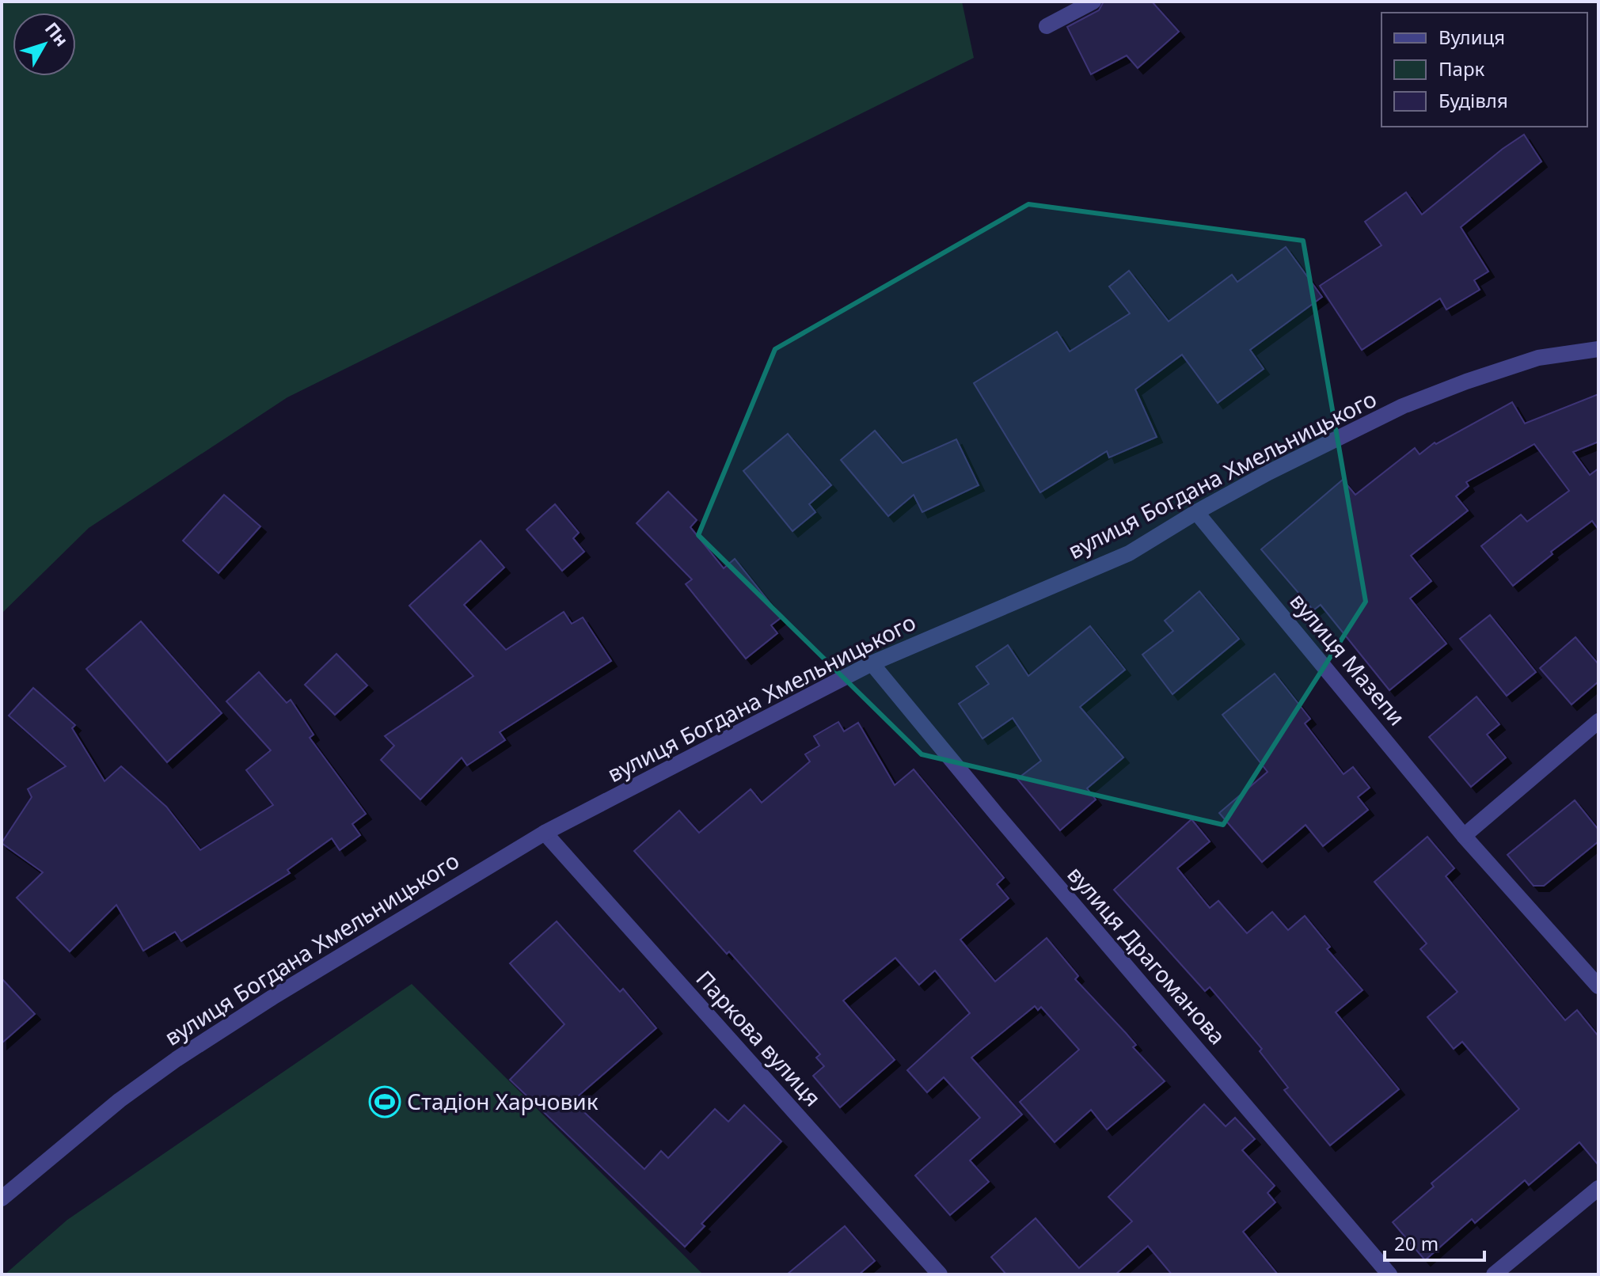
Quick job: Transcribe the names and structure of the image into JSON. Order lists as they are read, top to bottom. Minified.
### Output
{"streets":{"street":["вулиця Богдана Хмельницького","вулиця Мазепи","вулиця Драгоманова","Паркова вулиця"]},"crossings":[["вулиця Богдана Хмельницького","вулиця Мазепи"],["вулиця Богдана Хмельницького","вулиця Драгоманова"],["вулиця Богдана Хмельницького","Паркова вулиця"]],"places":{"sports":["Стадіон Харчовик"]},"legend":["Вулиця","Парк","Будівля"],"scale_bar":"20 m","north":"top right"}
